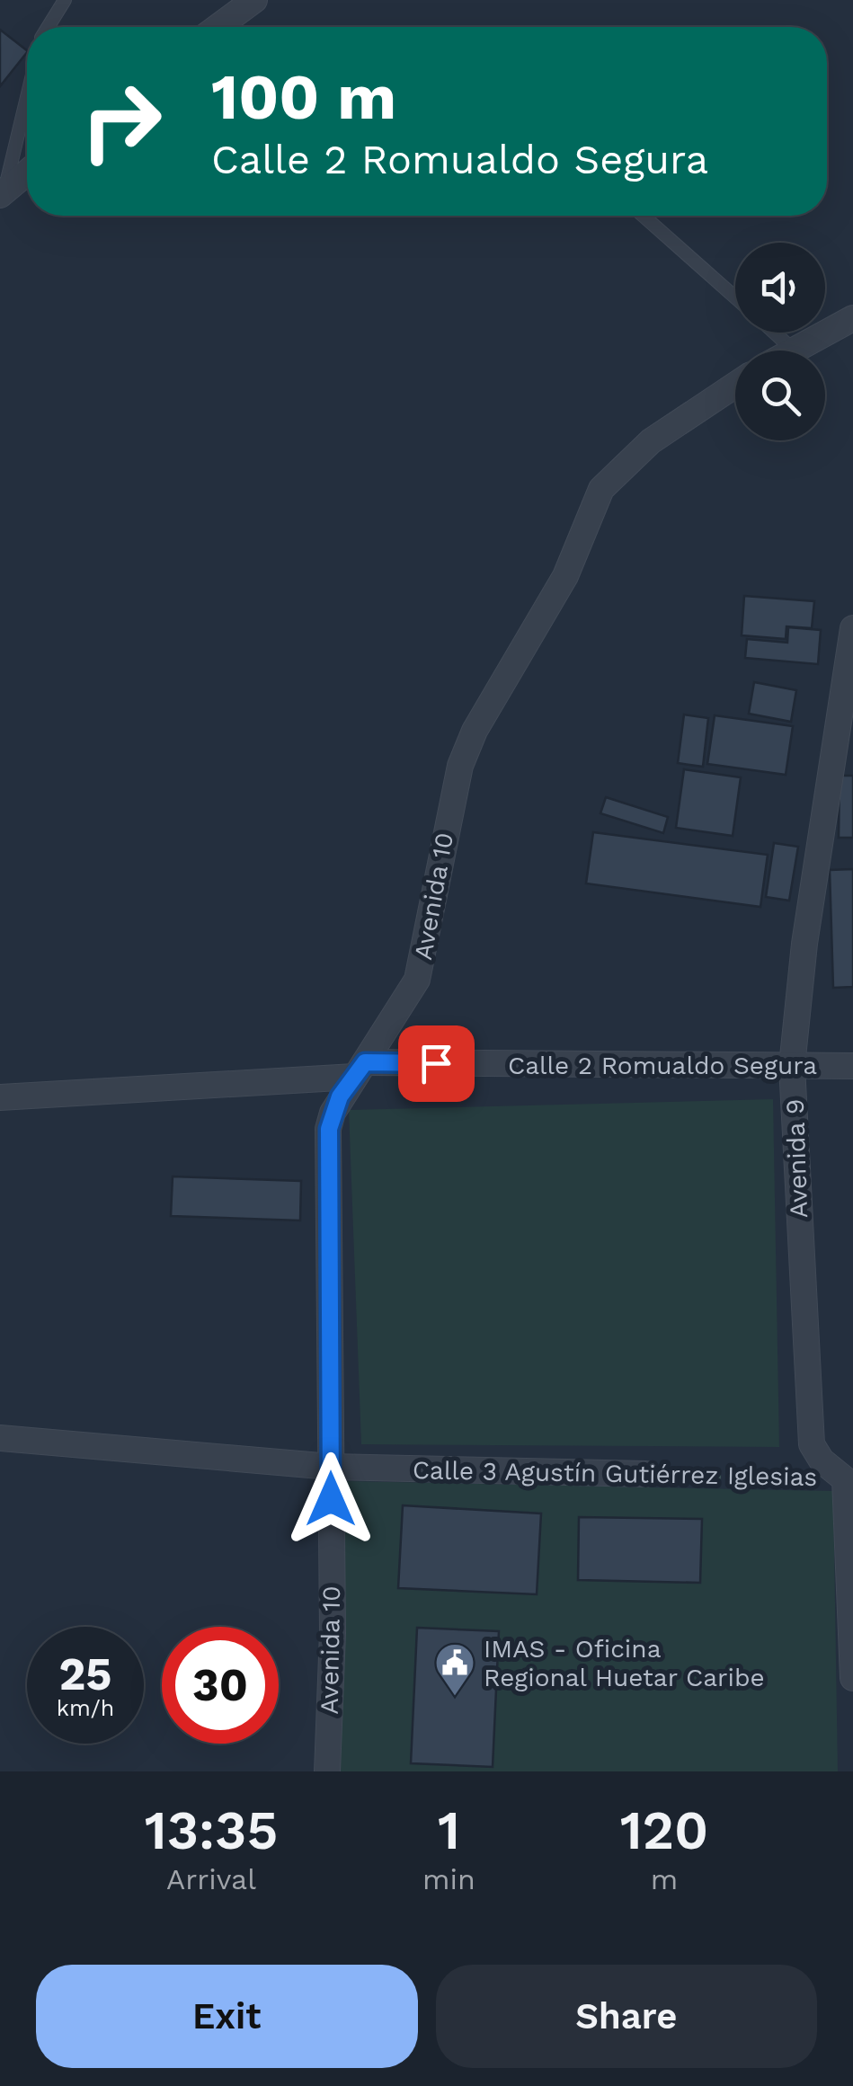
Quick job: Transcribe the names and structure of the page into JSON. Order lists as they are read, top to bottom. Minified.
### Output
{"streets":{"street":["Avenida 10","Calle 2 Romualdo Segura","Avenida 9","Calle 3 Agustín Gutiérrez Iglesias"]},"crossings":[["Avenida 10","Calle 2 Romualdo Segura"],["Avenida 10","Calle 3 Agustín Gutiérrez Iglesias"],["Calle 2 Romualdo Segura","Avenida 9"],["Avenida 9","Calle 3 Agustín Gutiérrez Iglesias"]],"places":{"public building":["IMAS - Oficina Regional Huetar Caribe"]},"page":{"turn":["100 m","Calle 2 Romualdo Segura"],"speed":"25 km/h","limit":"30","eta":["13:35","Arrival","1","min","120","m"],"buttons":["Exit","Share"]}}
